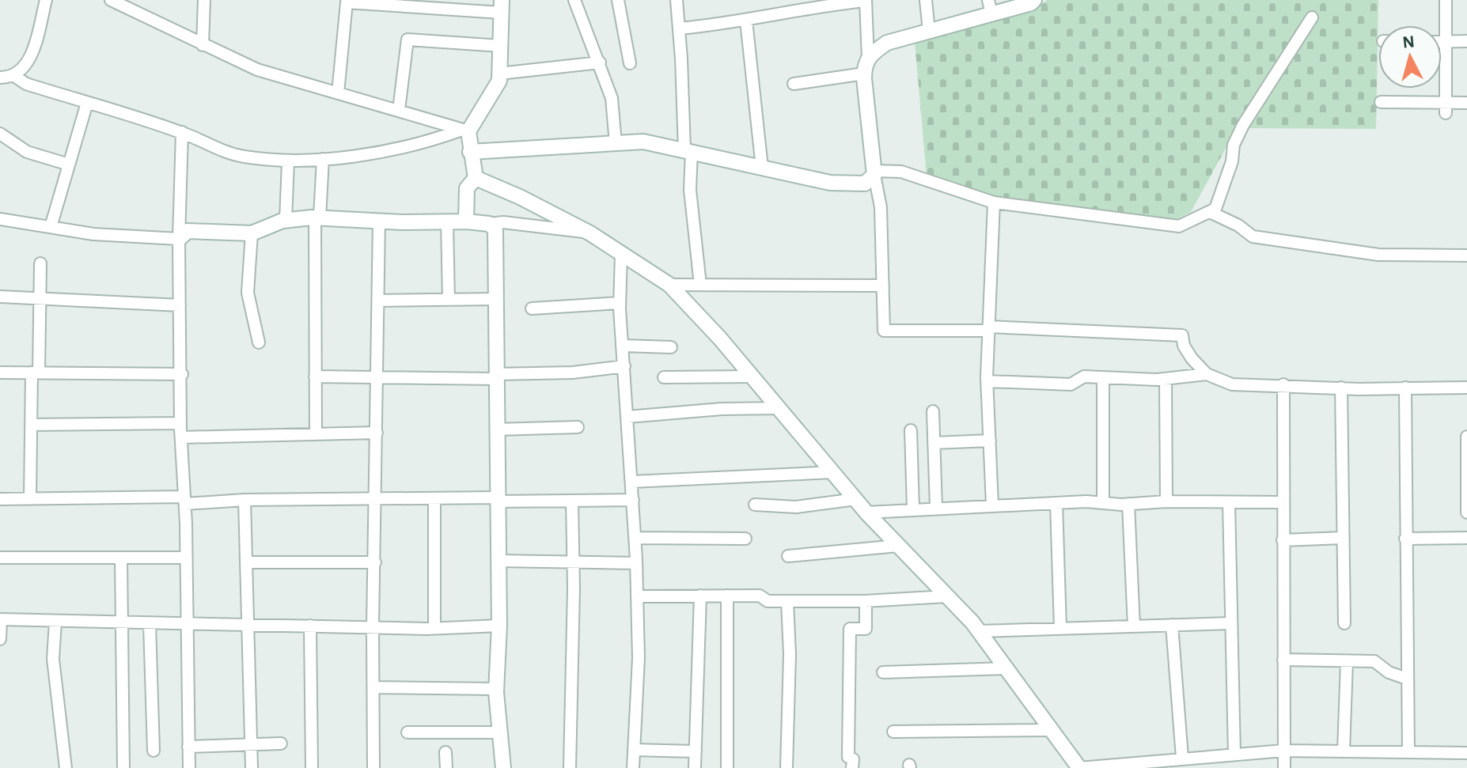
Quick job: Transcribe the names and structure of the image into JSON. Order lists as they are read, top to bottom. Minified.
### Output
{"north":"top"}
